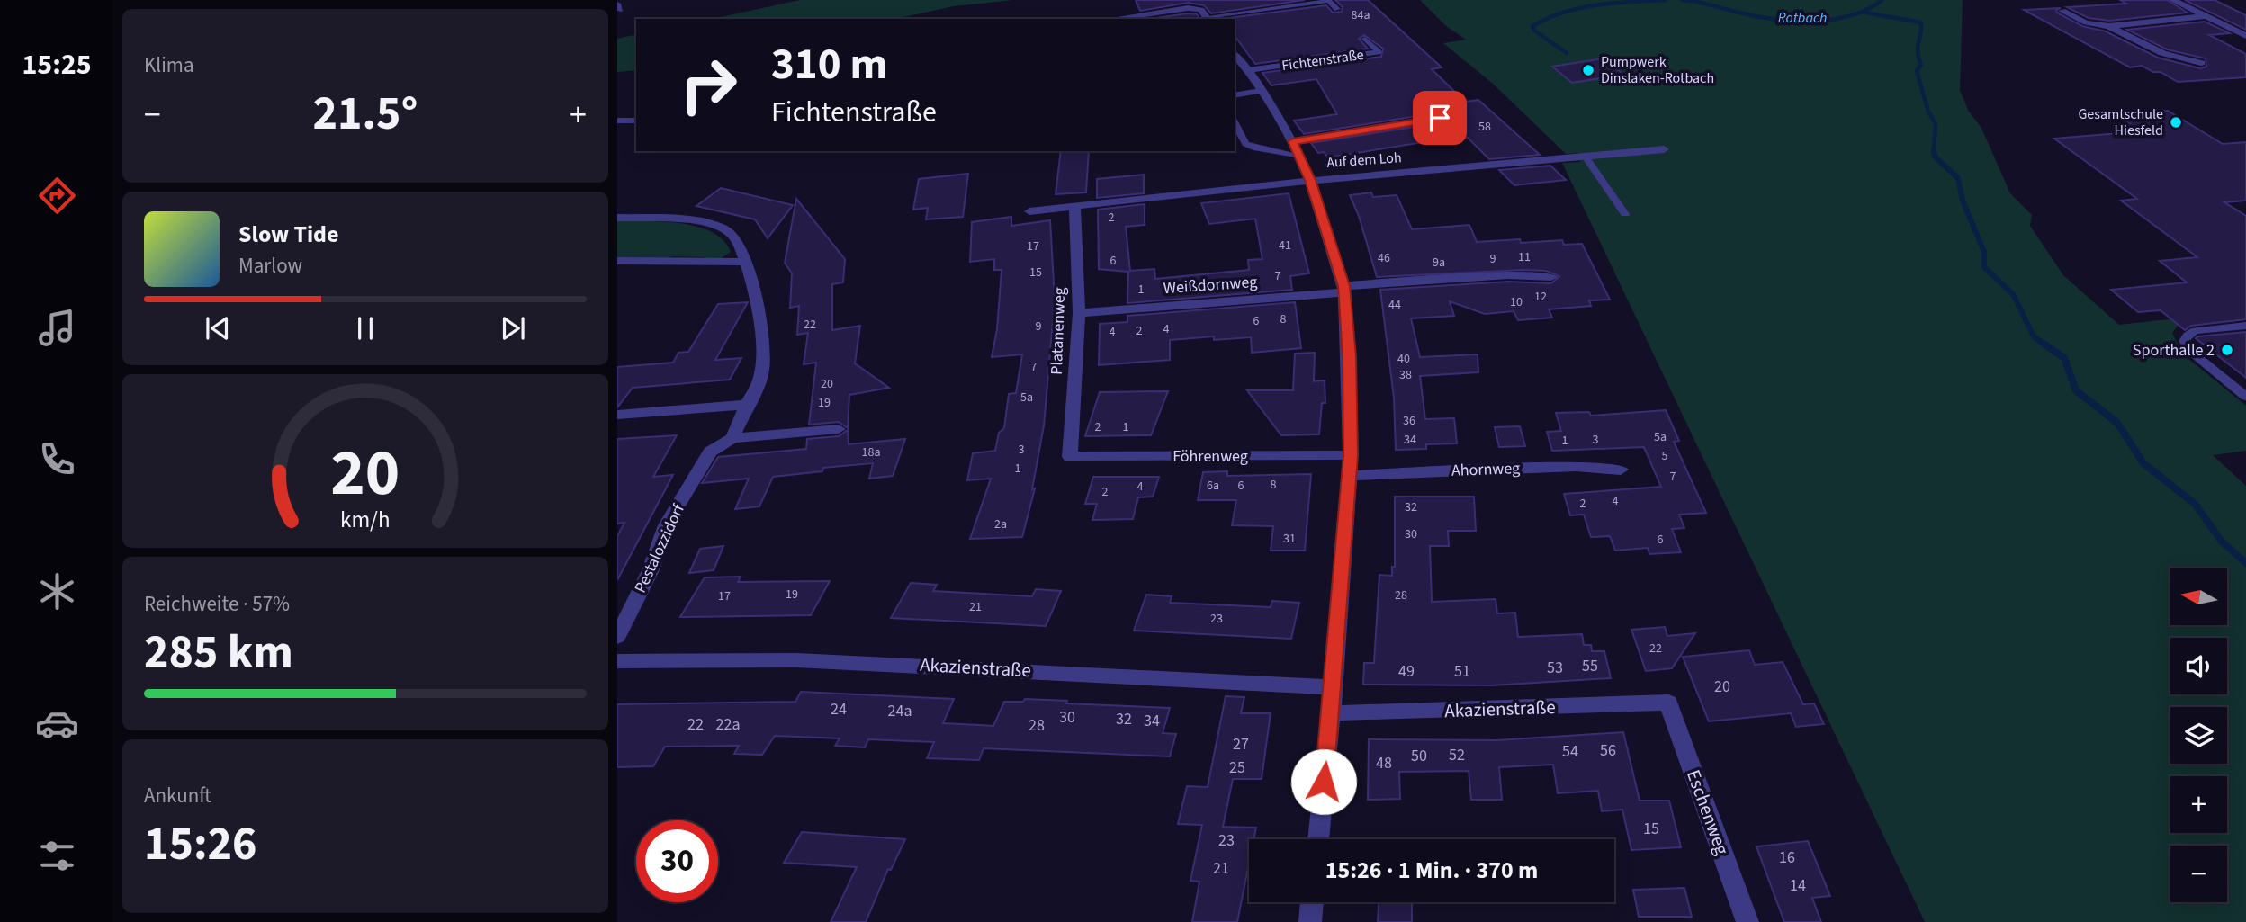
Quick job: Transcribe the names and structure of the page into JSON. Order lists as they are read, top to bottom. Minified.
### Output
{"streets":{"street":["Auf dem Loh","Weißdornweg","Platanenweg","Föhrenweg","Ahornweg","Pestalozzidorf","Akazienstraße","Eschenweg"],"lane":["Fichtenstraße"]},"crossings":[["Auf dem Loh","Platanenweg"],["Weißdornweg","Platanenweg"],["Platanenweg","Föhrenweg"],["Akazienstraße","Eschenweg"]],"water":["Rotbach"],"places":["Pumpwerk Dinslaken-Rotbach","Gesamtschule Hiesfeld","Sporthalle 2"],"house_numbers":["84a","58","2","41","17","11","46","9","6","9a","15","7","1","12","10","44","8","6","22","9","4","2","4","40","7","38","20","5a","19","36","2","1","5a","34","3","1","3","18a","5","1","7","8","6a","6","4","2","4","2","32","2a","30","31","6","19","28","17","21","23","22","55","53","49","51","20","24","24a","30","32","34","22","22a","28","27","56","54","52","50","48","25","15","23","16","21","14"],"north":"left","page":{"tabs":"15:25","tile":["Klima",["Reichweite · 57%","285 km"],["Ankunft","15:26"]],"turn":["310 m","Fichtenstraße"],"heat":["−","21.5°","+"],"song":["Slow Tide","Marlow"],"map_buttons":["+","−"],"limit":"30","trip":"15:26 · 1 Min. · 370 m","gauge":["20","km/h"]}}
